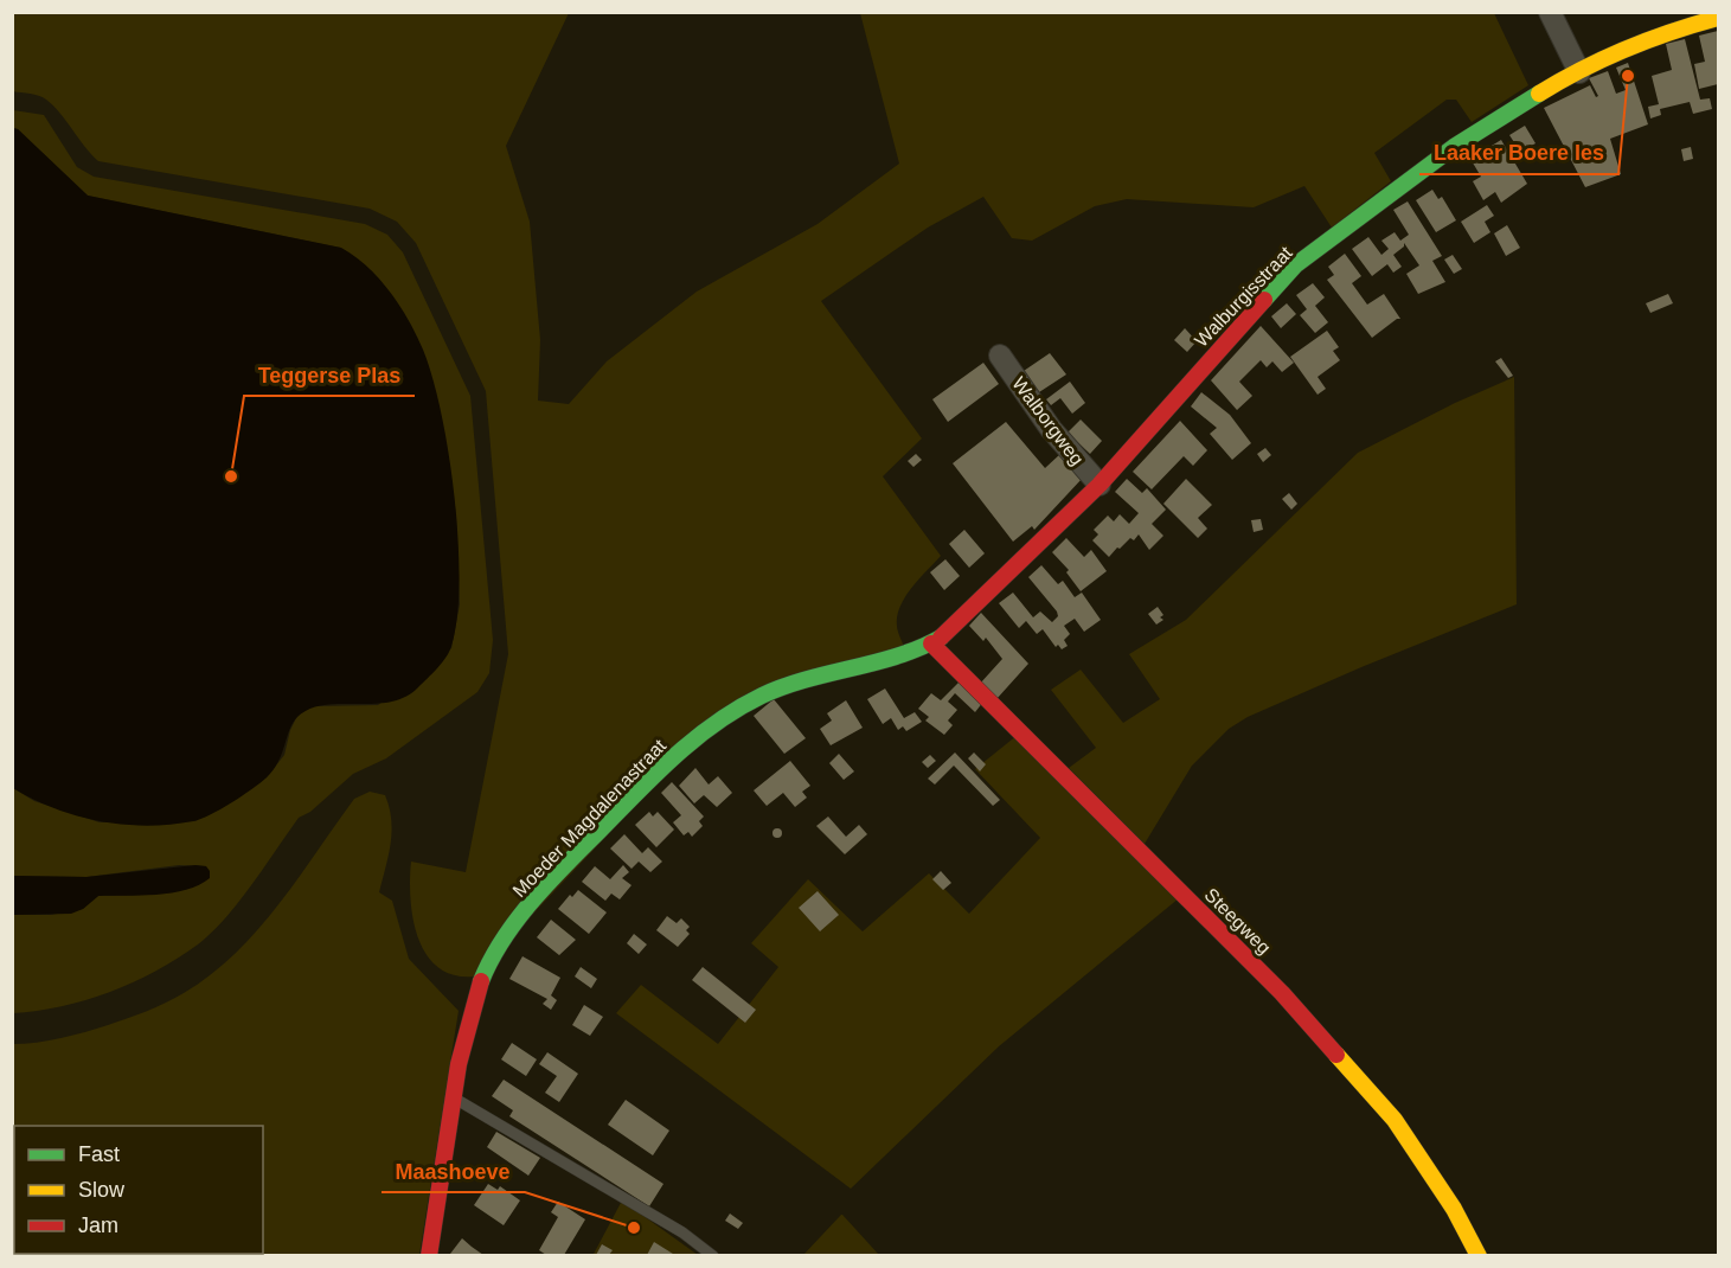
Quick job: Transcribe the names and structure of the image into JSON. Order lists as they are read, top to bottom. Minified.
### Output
{"streets":{"street":["Walburgisstraat","Walborgweg","Moeder Magdalenastraat","Steegweg"]},"crossings":[["Walburgisstraat","Walborgweg"],["Walburgisstraat","Moeder Magdalenastraat"],["Walburgisstraat","Steegweg"],["Moeder Magdalenastraat","Steegweg"]],"places":["Laaker Boere Ies","Teggerse Plas","Maashoeve"],"legend":["Fast","Slow","Jam"]}
